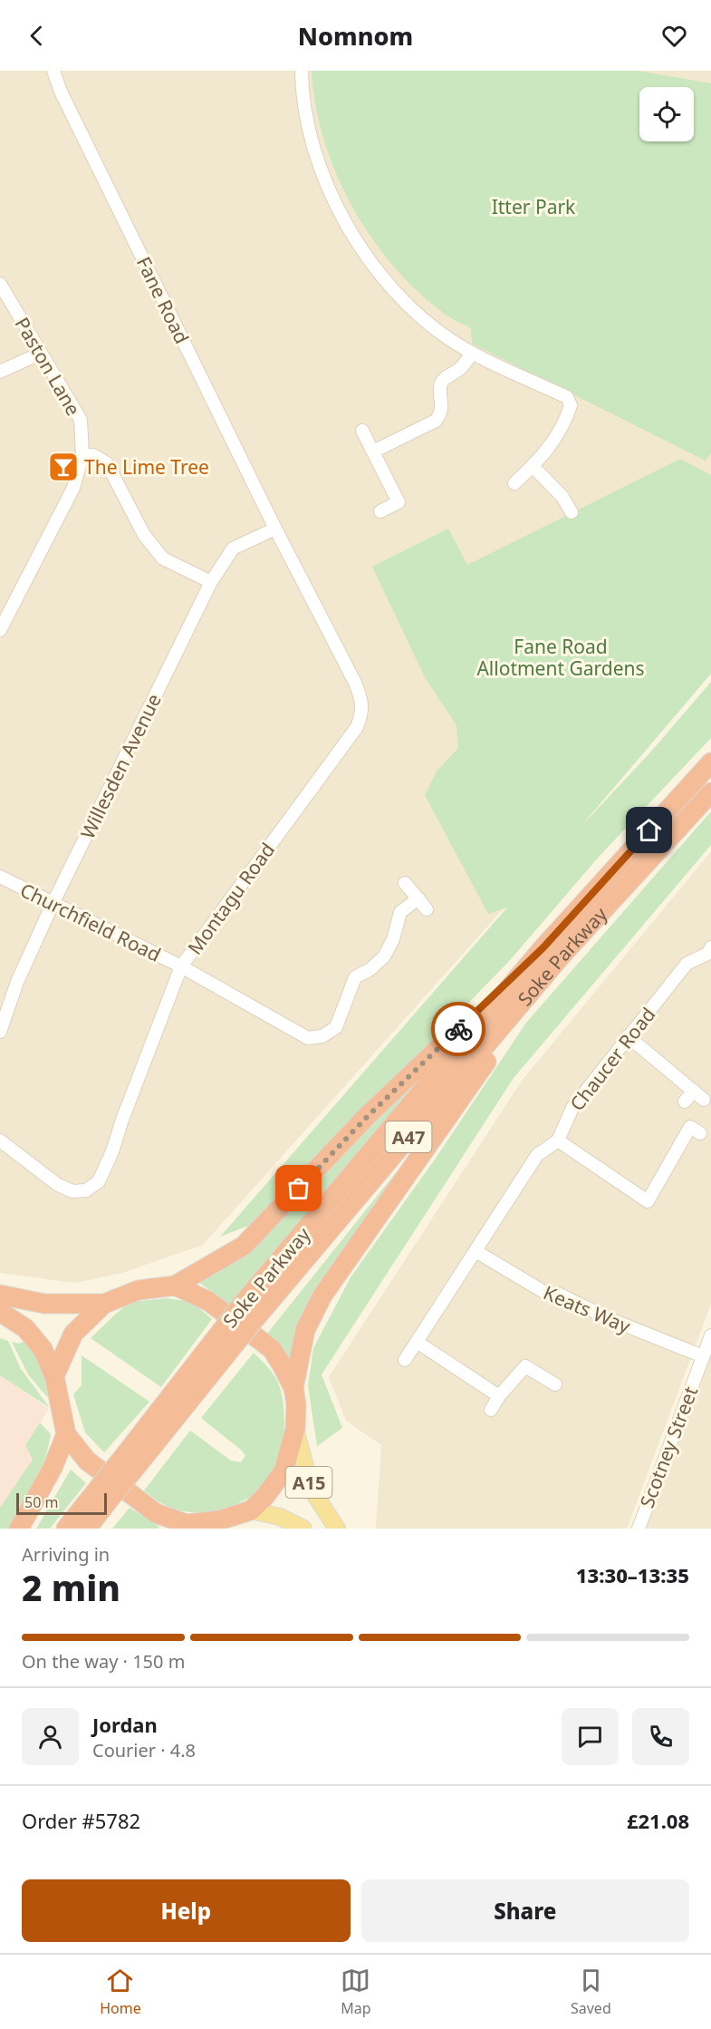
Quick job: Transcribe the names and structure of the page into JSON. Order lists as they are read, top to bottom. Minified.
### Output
{"streets":{"highway":["Soke Parkway","A47"],"main road":["A15"],"street":["Fane Road","Paston Lane","Willesden Avenue","Montagu Road","Churchfield Road","Chaucer Road","Keats Way","Scotney Street"]},"crossings":[["Fane Road","Willesden Avenue"],["Fane Road","Montagu Road"],["Willesden Avenue","Montagu Road"],["Willesden Avenue","Churchfield Road"],["Montagu Road","Churchfield Road"],["Soke Parkway","A47"],["Chaucer Road","Keats Way"],["Keats Way","Scotney Street"]],"parks":["Itter Park","Fane Road Allotment Gardens"],"places":{"bar":["The Lime Tree"]},"scale_bar":"50 m","page":{"header":"Nomnom","scale":"50 m","heading":["2 min","Arriving in","13:30–13:35"],"panel":["Jordan","Courier · 4.8","Order #5782","£21.08"],"bar":"On the way · 150 m","buttons":["Help","Share"],"tabs":["Home","Map","Saved"]}}
